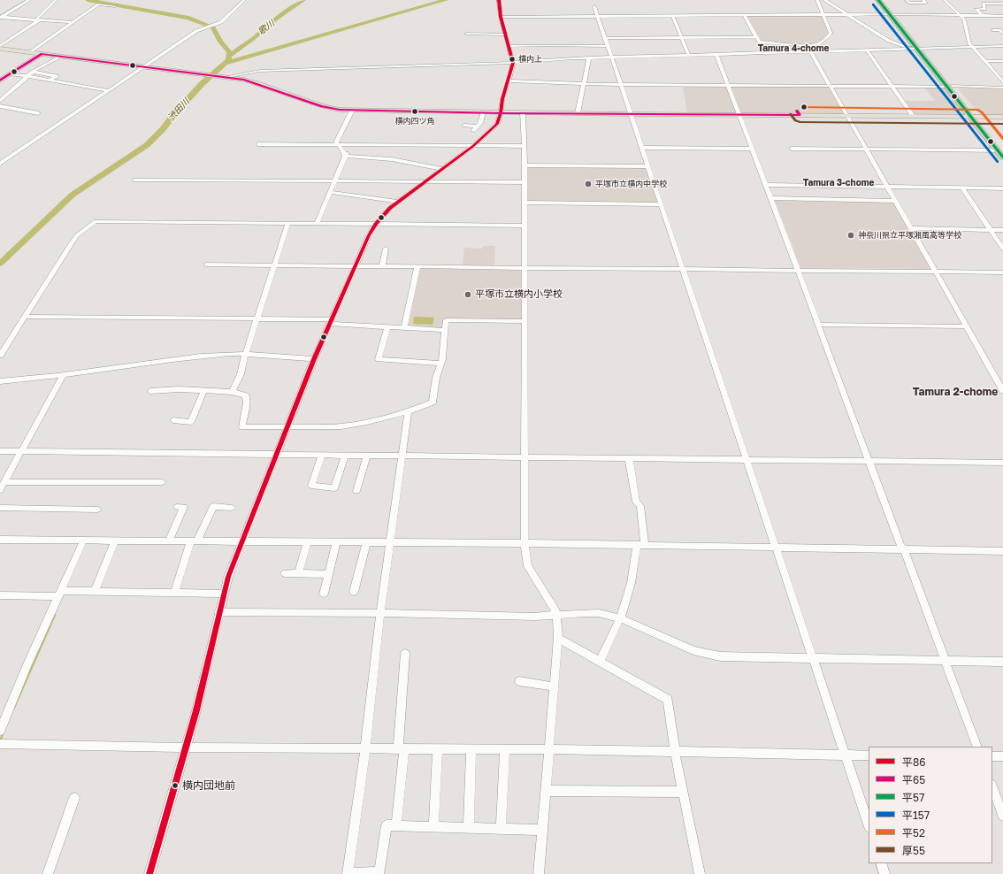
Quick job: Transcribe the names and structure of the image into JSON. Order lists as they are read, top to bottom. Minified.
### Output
{"districts":["Tamura 4-chome","Tamura 3-chome","Tamura 2-chome"],"water":["歌川","渋田川"],"places":["横内上","横内四ツ角","平塚市立横内中学校","神奈川県立平塚湘風高等学校","平塚市立横内小学校","横内団地前"],"lines":["transit line 平86","transit line 平57","transit line 平157","transit line 平65","transit line 平52","transit line 厚55"],"legend":["平86","平65","平57","平157","平52","厚55"]}
